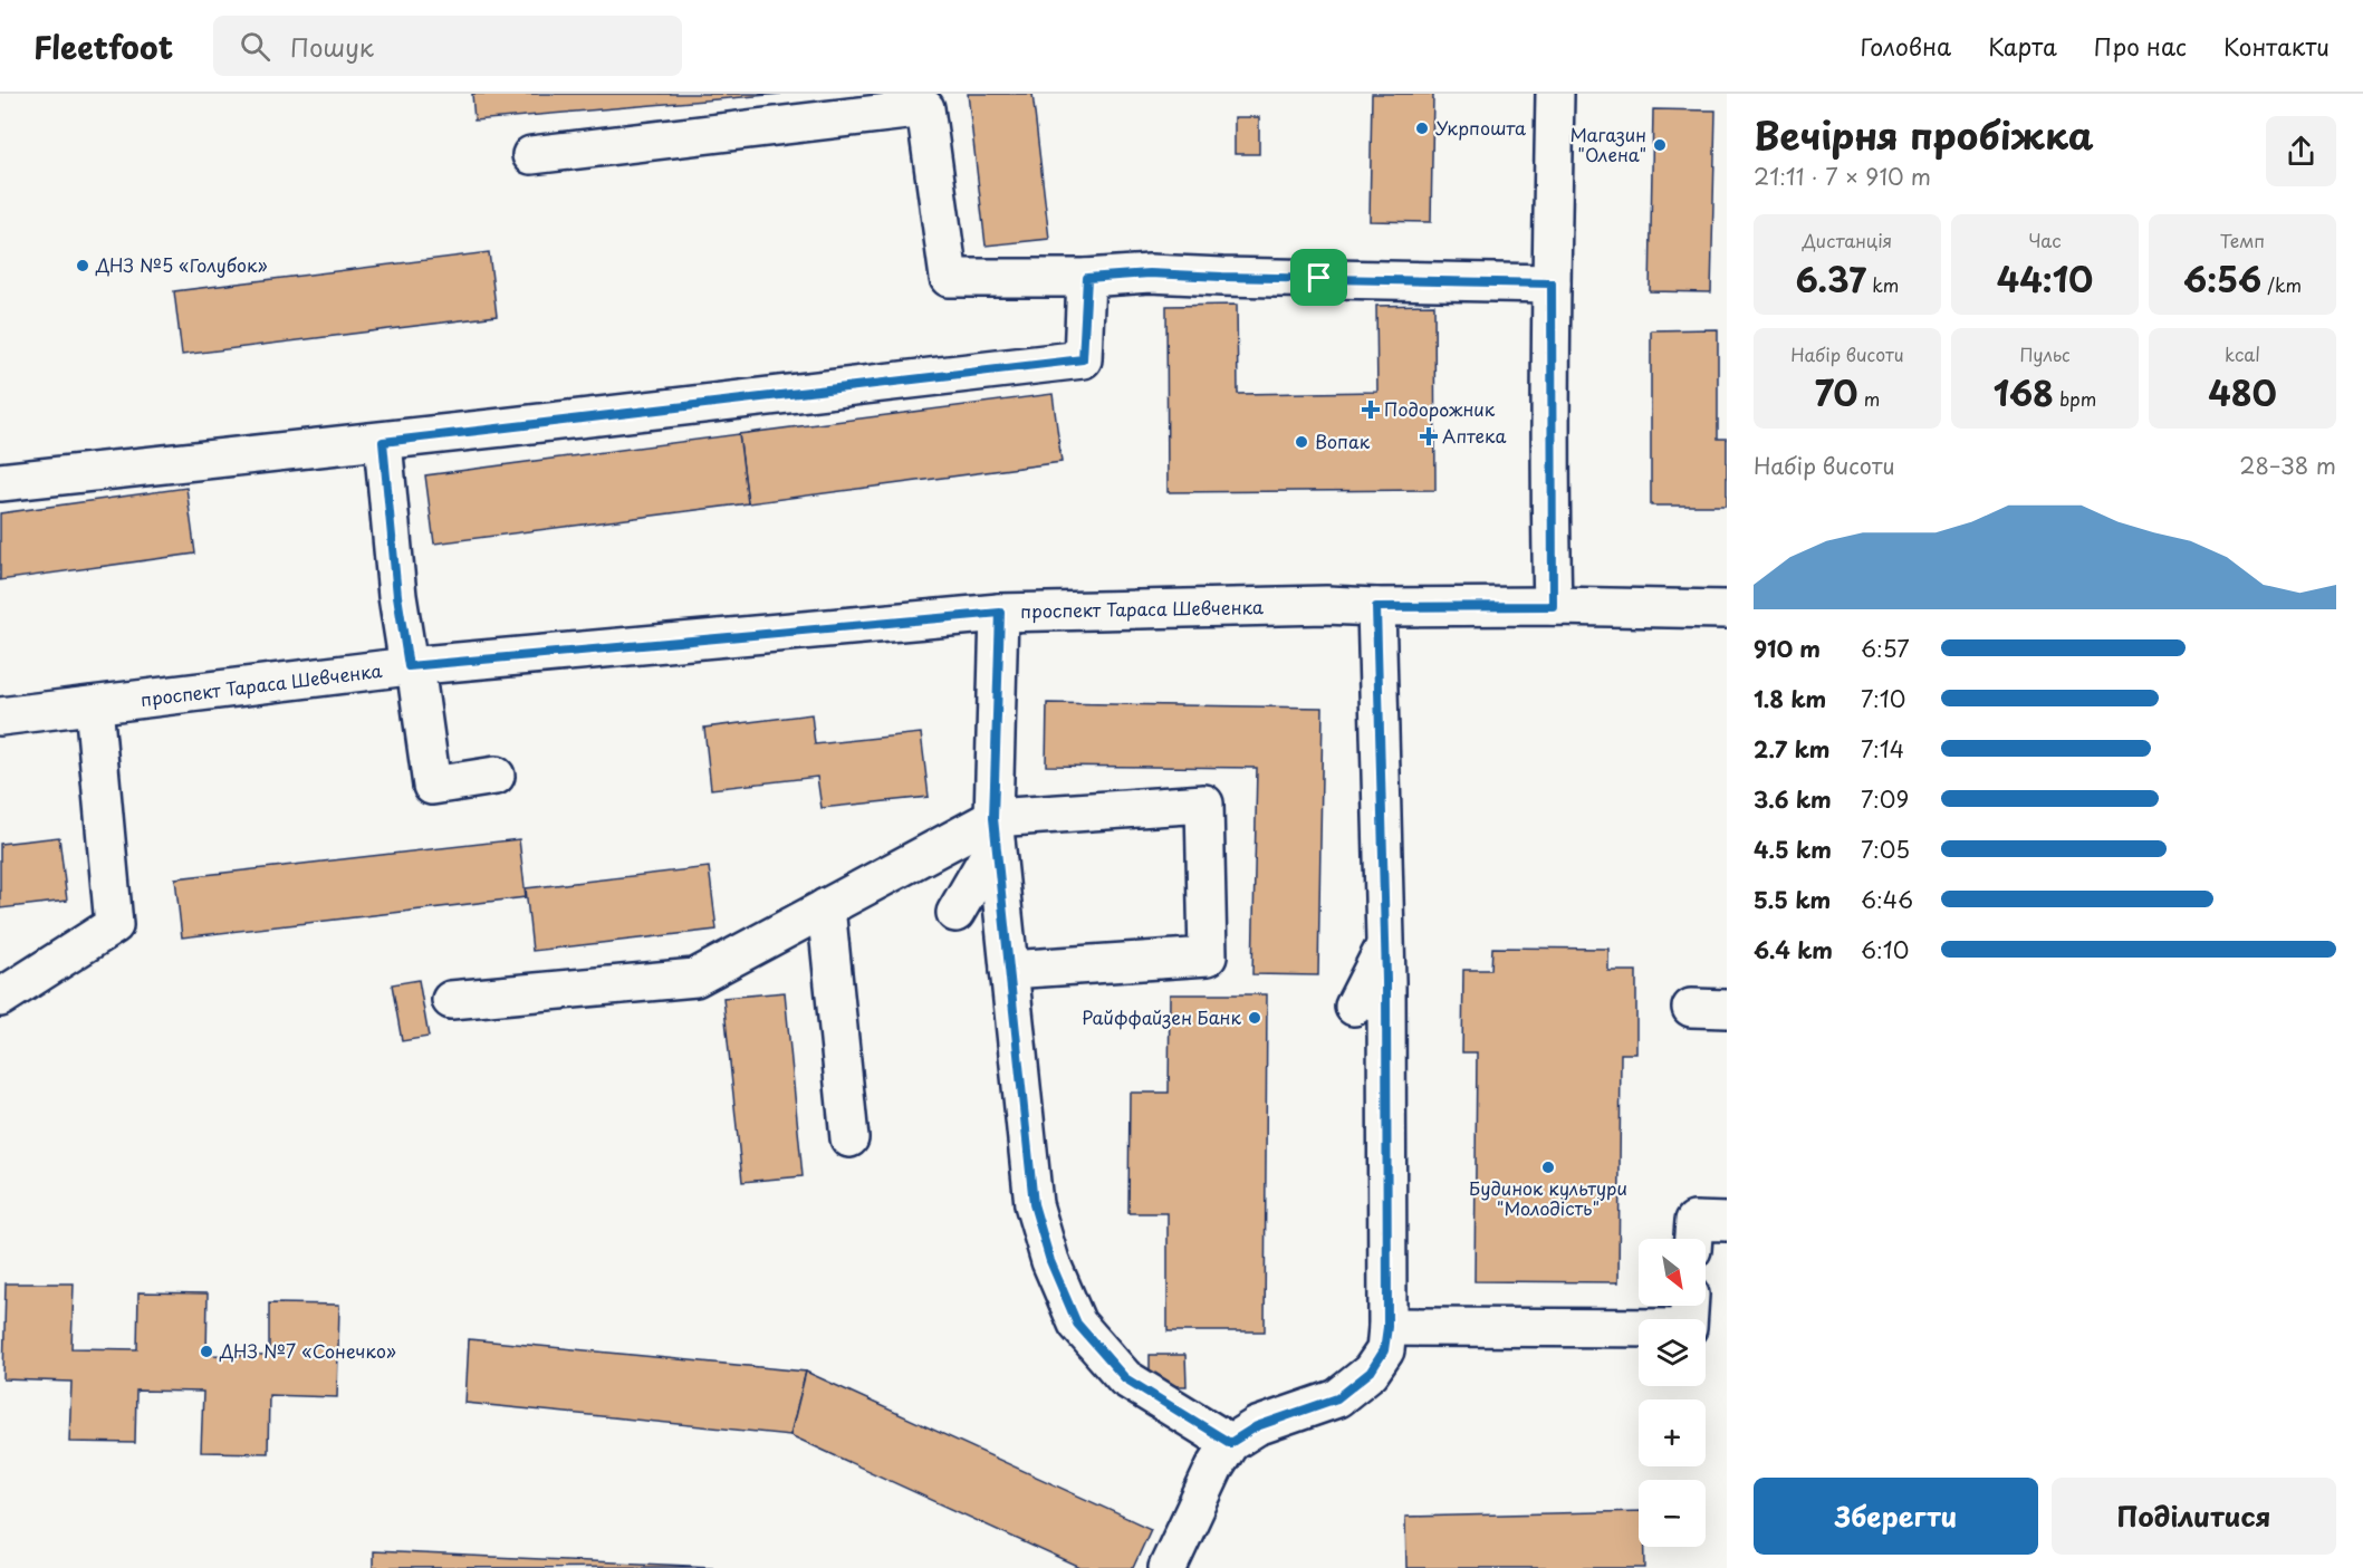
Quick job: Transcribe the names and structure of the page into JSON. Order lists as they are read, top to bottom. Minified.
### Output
{"streets":{"street":["проспект Тараса Шевченка"]},"places":{"other":["Укрпошта","Магазин \"Олена\"","ДНЗ №5 «Голубок»","Вопак","Райффайзен Банк","Будинок культури \"Молодість\"","ДНЗ №7 «Сонечко»"],"health":["Подорожник","Аптека"]},"north":"bottom right","page":{"header":"Fleetfoot","search":"Пошук","nav":["Головна","Карта","Про нас","Контакти"],"heading":["Вечірня пробіжка","21:11 · 7 × 910 m"],"stats":[["Дистанція","6.37 km"],["Час","44:10"],["Темп","6:56 /km"],["Набір висоти","70 m"],["Пульс","168 bpm"],["kcal","480"]],"chart":["Набір висоти","28–38 m"],"list":[{"name":"910 m","note":"6:57"},{"name":"1.8 km","note":"7:10"},{"name":"2.7 km","note":"7:14"},{"name":"3.6 km","note":"7:09"},{"name":"4.5 km","note":"7:05"},{"name":"5.5 km","note":"6:46"},{"name":"6.4 km","note":"6:10"}],"map_buttons":["+","−"],"buttons":["Зберегти","Поділитися"]}}
